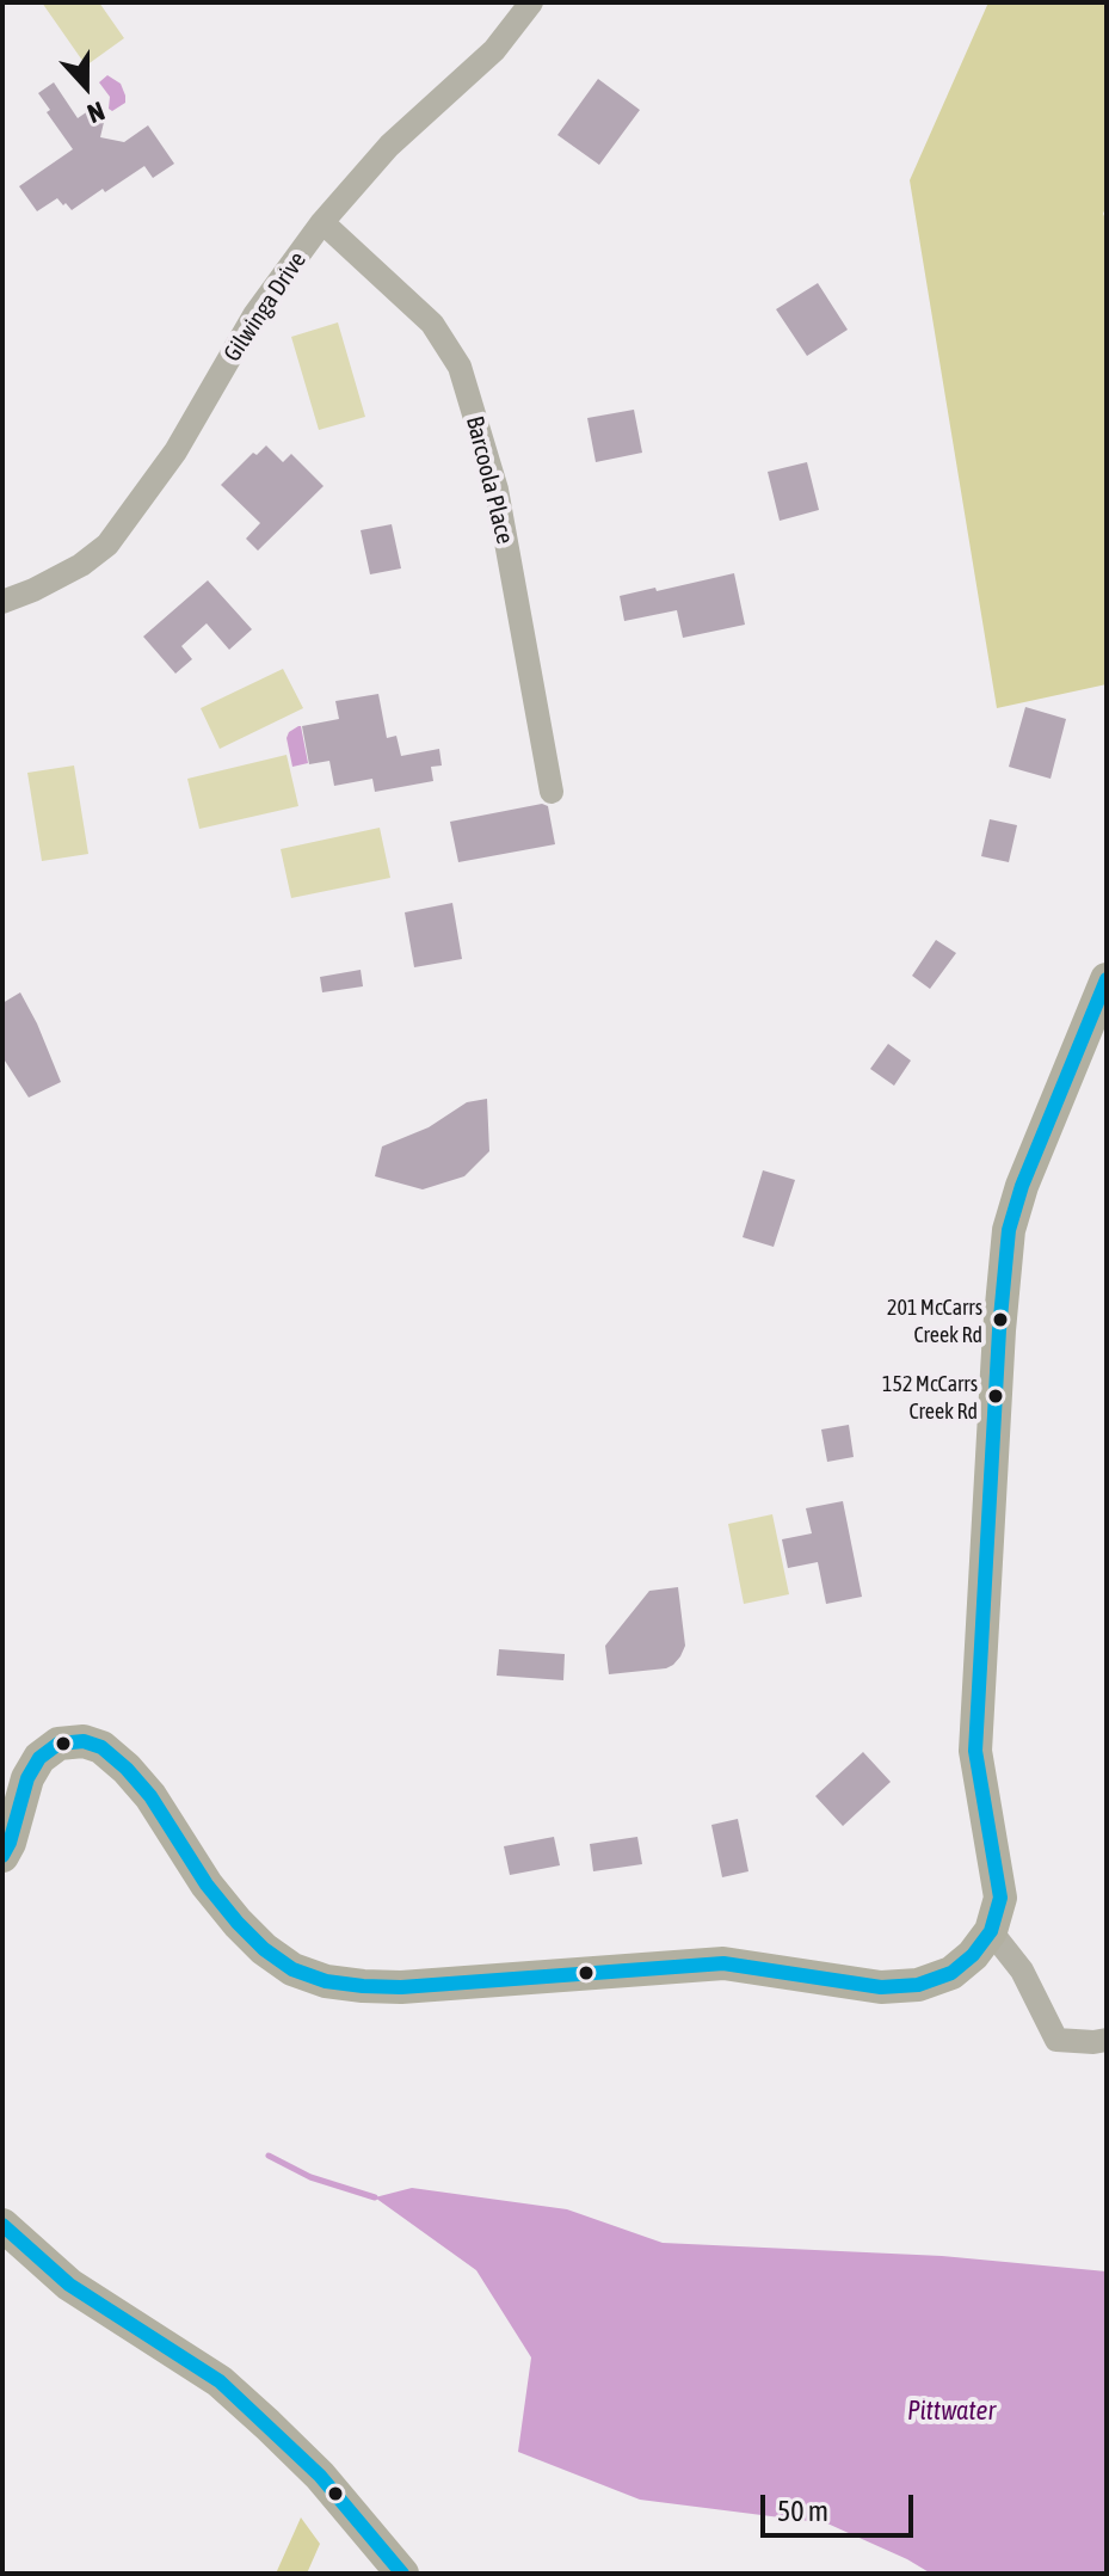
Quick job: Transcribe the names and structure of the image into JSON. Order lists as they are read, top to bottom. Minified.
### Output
{"streets":{"street":["Gilwinga Drive","Barcoola Place"]},"crossings":[["Gilwinga Drive","Barcoola Place"]],"water":["Pittwater"],"places":["201 McCarrs Creek Rd","152 McCarrs Creek Rd"],"scale_bar":"50 m","north":"bottom"}
